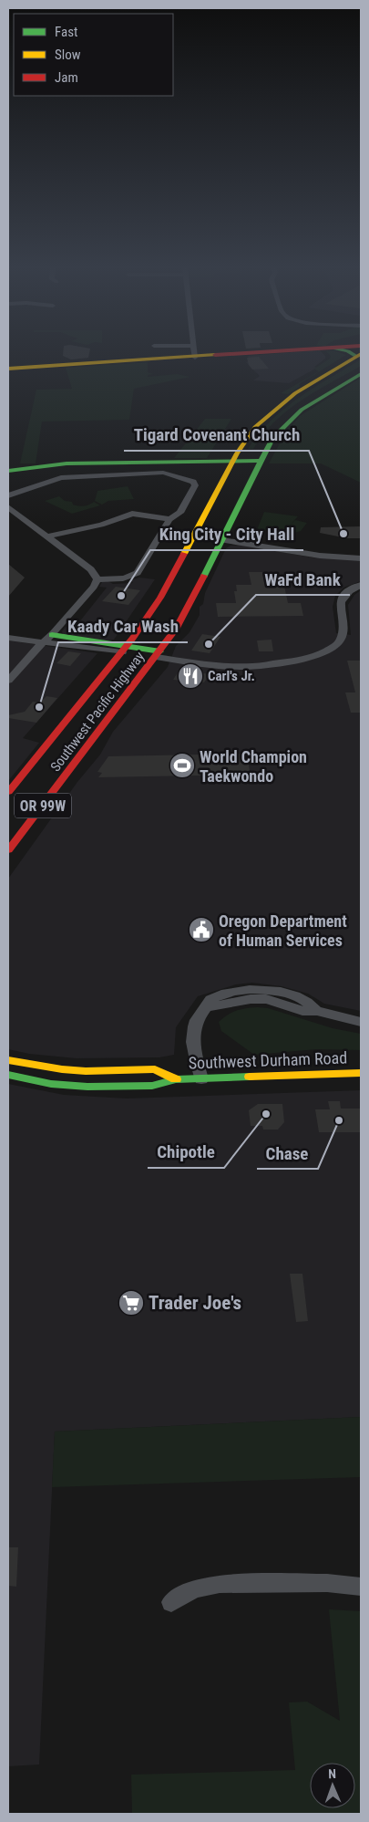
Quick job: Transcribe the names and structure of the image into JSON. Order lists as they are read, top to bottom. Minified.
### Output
{"streets":{"main road":["Southwest Pacific Highway","OR 99W","Southwest Durham Road"]},"places":{"other":["Tigard Covenant Church","King City - City Hall","WaFd Bank","Kaady Car Wash","Chipotle","Chase"],"restaurant":["Carl's Jr."],"sports":["World Champion Taekwondo"],"public building":["Oregon Department of Human Services"],"supermarket":["Trader Joe's"]},"legend":["Fast","Slow","Jam"],"north":"top"}
